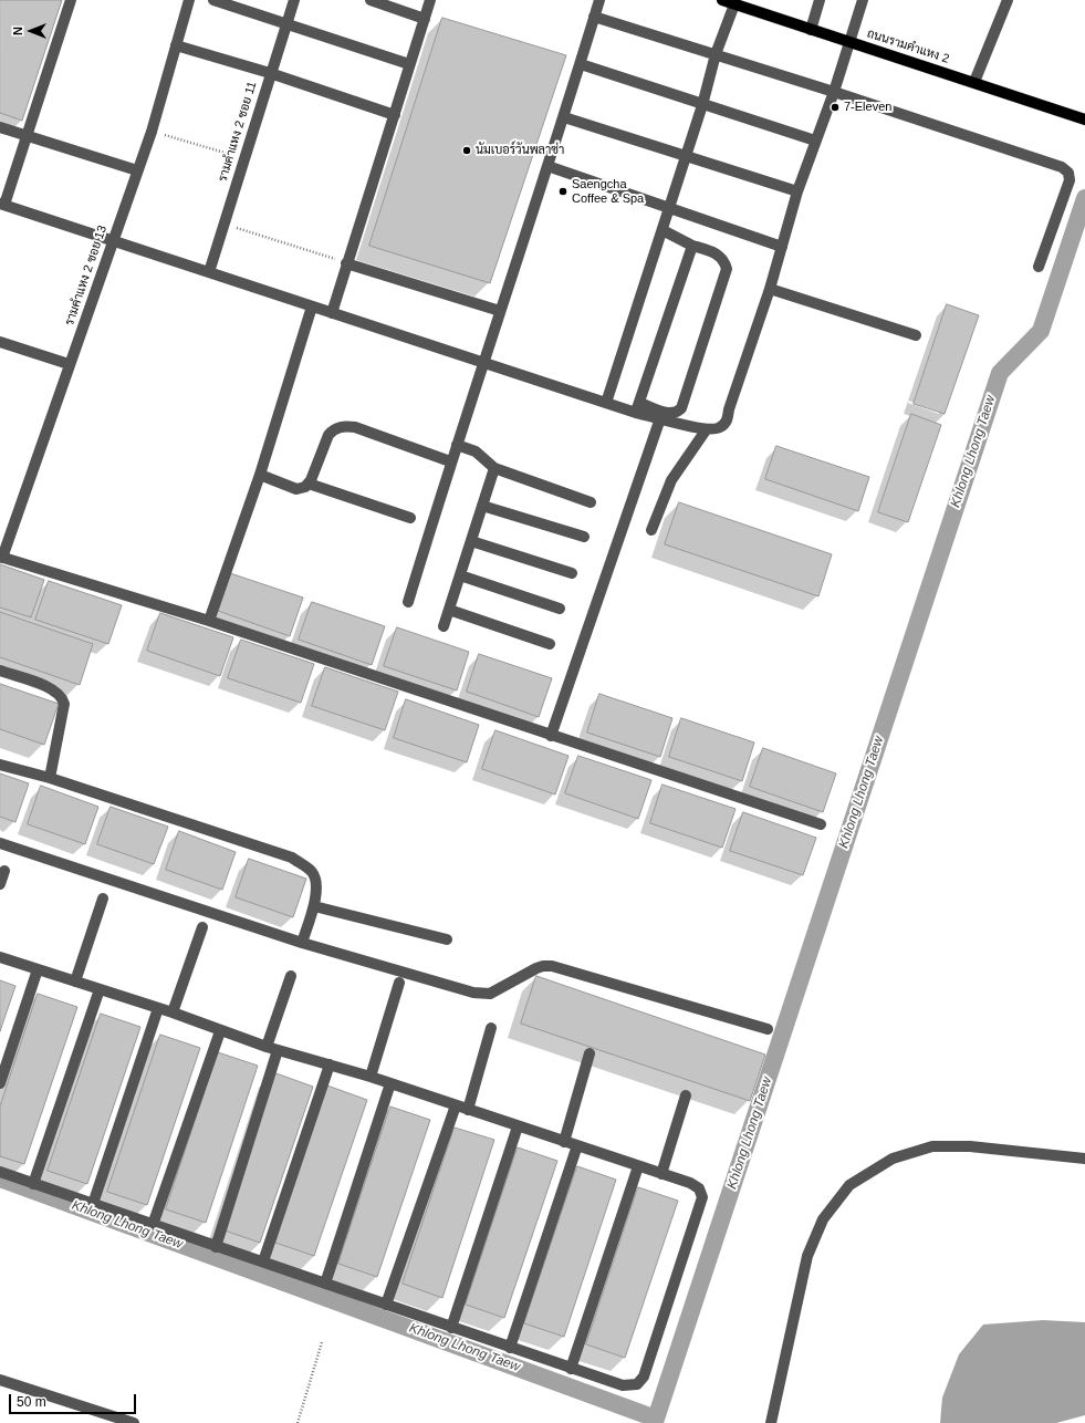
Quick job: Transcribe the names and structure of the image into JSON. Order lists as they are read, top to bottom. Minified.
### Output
{"streets":{"main road":["ถนนรามคำแหง 2"],"street":["รามคำแหง 2 ซอย 11","รามคำแหง 2 ซอย 13"]},"water":["Khlong Lhong Taew"],"places":["7-Eleven","นัมเบอร์วันพลาซ่า","Saengcha Coffee & Spa"],"scale_bar":"50 m","north":"left"}
